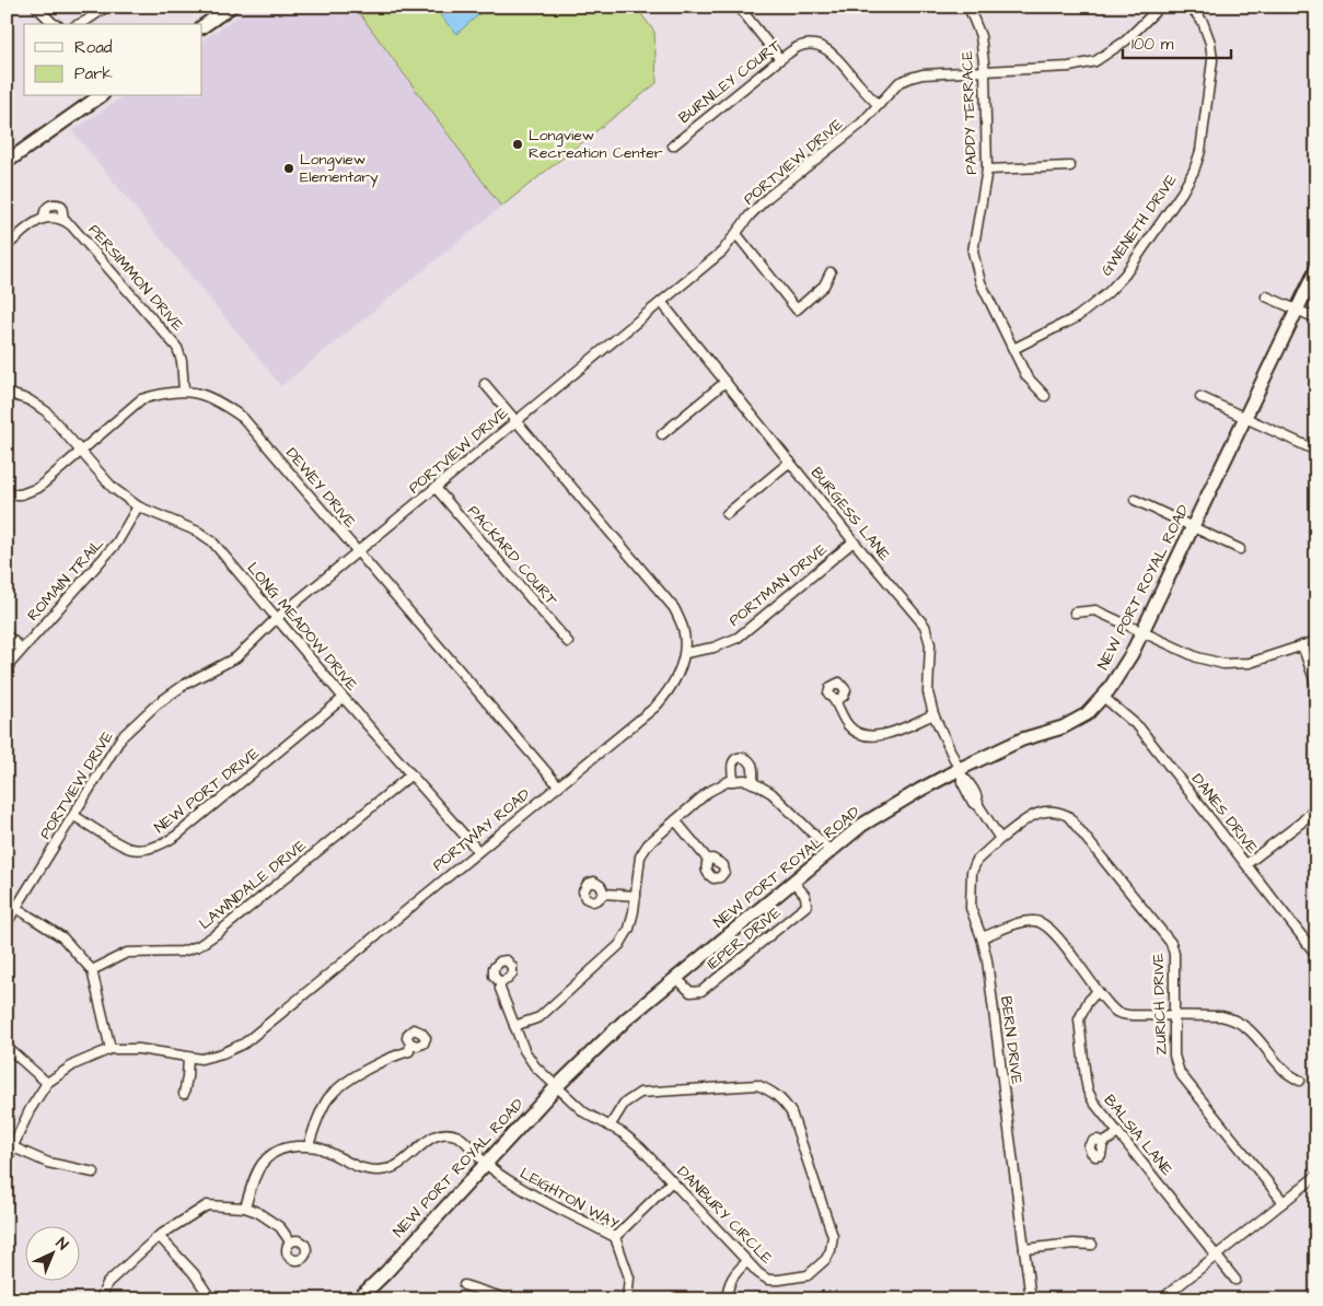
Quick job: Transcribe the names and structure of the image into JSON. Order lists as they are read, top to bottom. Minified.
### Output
{"streets":{"street":["BURNLEY COURT","PADDY TERRACE","PORTVIEW DRIVE","GWENETH DRIVE","PERSIMMON DRIVE","DEWEY DRIVE","BURGESS LANE","PACKARD COURT","ROMAIN TRAIL","PORTMAN DRIVE","NEW PORT ROYAL ROAD","LONG MEADOW DRIVE","NEW PORT DRIVE","DANES DRIVE","PORTWAY ROAD","LAWNDALE DRIVE","IEPER DRIVE","ZURICH DRIVE","BERN DRIVE","BALSIA LANE","LEIGHTON WAY","DANBURY CIRCLE"]},"crossings":[["BURNLEY COURT","PORTVIEW DRIVE"],["PADDY TERRACE","PORTVIEW DRIVE"],["PADDY TERRACE","GWENETH DRIVE"],["PORTVIEW DRIVE","DEWEY DRIVE"],["PORTVIEW DRIVE","BURGESS LANE"],["PORTVIEW DRIVE","PACKARD COURT"],["PORTVIEW DRIVE","LONG MEADOW DRIVE"],["PORTVIEW DRIVE","NEW PORT DRIVE"],["PORTVIEW DRIVE","PORTWAY ROAD"],["PERSIMMON DRIVE","DEWEY DRIVE"],["DEWEY DRIVE","LONG MEADOW DRIVE"],["DEWEY DRIVE","PORTWAY ROAD"],["BURGESS LANE","PORTMAN DRIVE"],["BURGESS LANE","NEW PORT ROYAL ROAD"],["ROMAIN TRAIL","LONG MEADOW DRIVE"],["PORTMAN DRIVE","PORTWAY ROAD"],["NEW PORT ROYAL ROAD","DANES DRIVE"],["NEW PORT ROYAL ROAD","IEPER DRIVE"],["NEW PORT ROYAL ROAD","LEIGHTON WAY"],["NEW PORT ROYAL ROAD","DANBURY CIRCLE"],["LONG MEADOW DRIVE","NEW PORT DRIVE"],["LONG MEADOW DRIVE","PORTWAY ROAD"],["LONG MEADOW DRIVE","LAWNDALE DRIVE"],["ZURICH DRIVE","BERN DRIVE"]],"places":["Longview Recreation Center","Longview Elementary"],"legend":["Road","Park"],"scale_bar":"100 m","north":"top right"}
